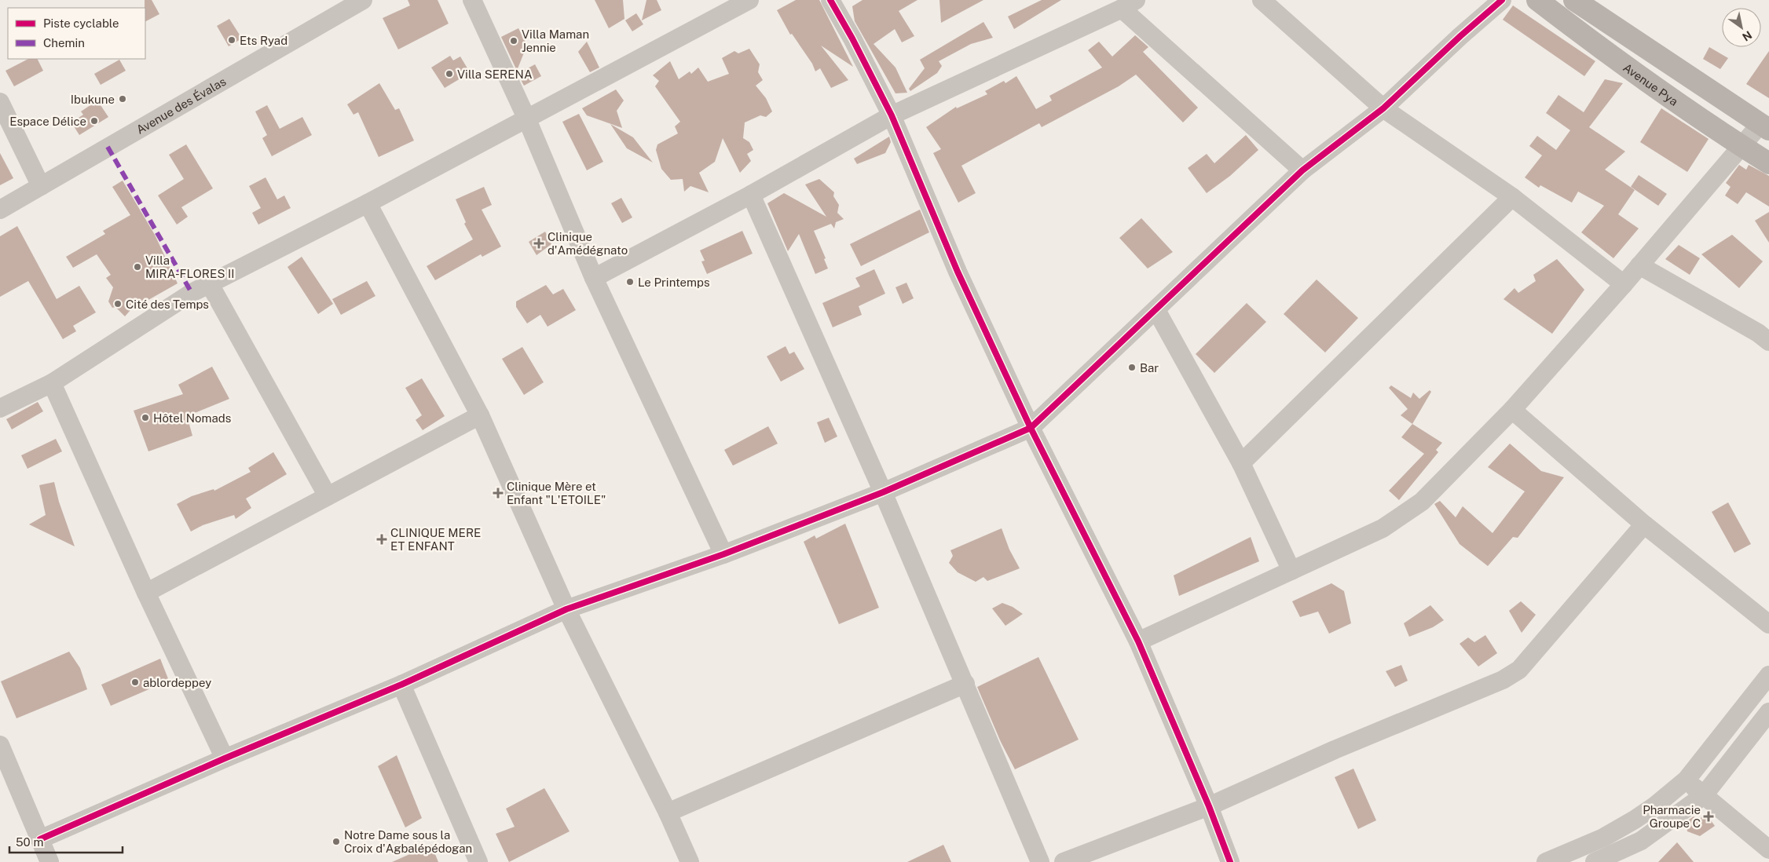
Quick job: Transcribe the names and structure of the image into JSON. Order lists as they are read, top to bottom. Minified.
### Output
{"streets":{"main road":["Avenue Pya"],"street":["Avenue des Évalas"]},"places":{"other":["Ets Ryad","Villa Maman Jennie","Villa SERENA","Ibukune","Espace Délice","Villa MIRA-FLORES II","Le Printemps","Cité des Temps","Bar","Hôtel Nomads","ablordeppey","Notre Dame sous la Croix d'Agbalépédogan"],"health":["Clinique d'Amédégnato","Clinique Mère et Enfant \"L'ETOILE\"","CLINIQUE MERE ET ENFANT","Pharmacie Groupe C"]},"legend":["Piste cyclable","Chemin"],"scale_bar":"50 m","north":"bottom right"}
